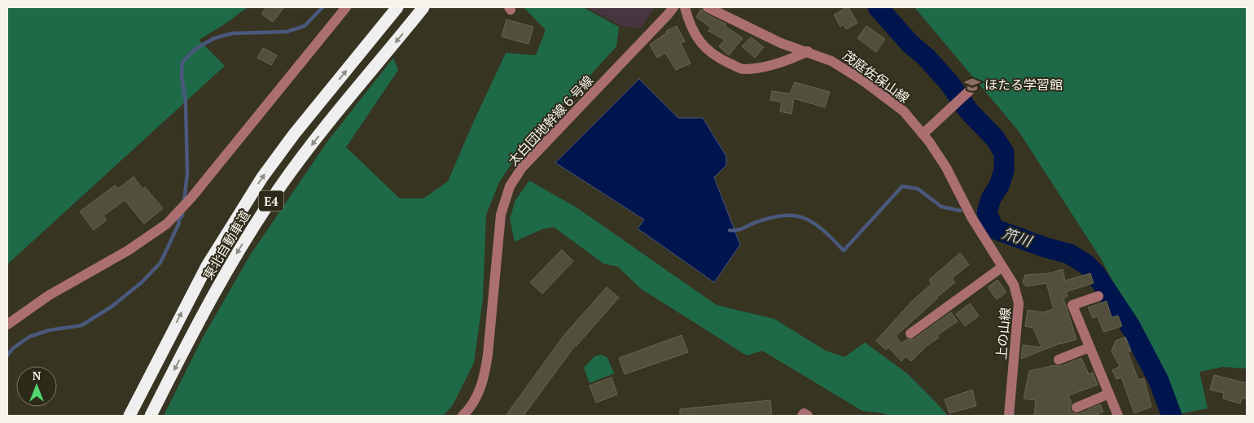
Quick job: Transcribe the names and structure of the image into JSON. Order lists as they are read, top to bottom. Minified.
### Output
{"streets":{"highway":["E4","東北自動車道"],"street":["茂庭佐保山線","太白団地幹線６号線","上の山線"]},"crossings":[["茂庭佐保山線","上の山線"]],"water":["笊川"],"places":{"school or university":["ほたる学習館"]},"north":"top"}
